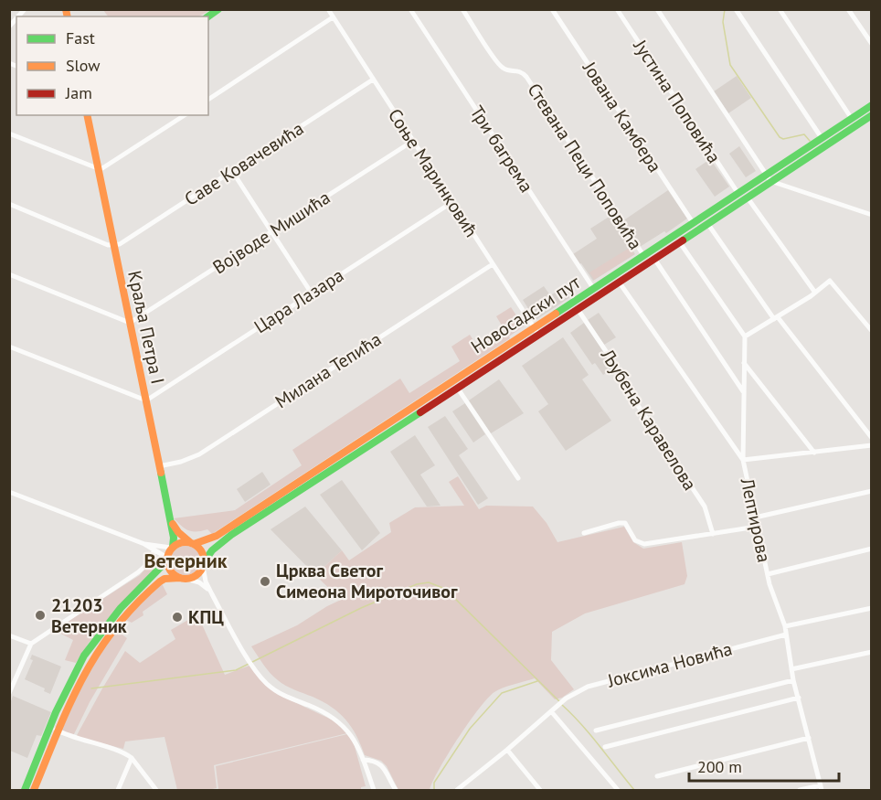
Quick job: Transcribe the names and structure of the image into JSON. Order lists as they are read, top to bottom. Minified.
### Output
{"streets":{"main road":["Новосадски пут","Краља Петра I"],"street":["Јустина Поповића","Јована Камбера","Три багрема","Саве Ковачевића","Стевана Пеци Поповића","Соње Маринковић","Војводе Мишића","Цара Лазара","Милана Тепића","Љубена Каравелова","Лептирова","Јоксима Новића"]},"crossings":[["Јустина Поповића","Новосадски пут"],["Јована Камбера","Новосадски пут"],["Три багрема","Новосадски пут"],["Саве Ковачевића","Соње Маринковић"],["Саве Ковачевића","Краља Петра I"],["Стевана Пеци Поповића","Новосадски пут"],["Соње Маринковић","Војводе Мишића"],["Соње Маринковић","Цара Лазара"],["Соње Маринковић","Новосадски пут"],["Соње Маринковић","Милана Тепића"],["Војводе Мишића","Краља Петра I"],["Цара Лазара","Краља Петра I"],["Новосадски пут","Краља Петра I"],["Новосадски пут","Љубена Каравелова"],["Новосадски пут","Лептирова"],["Краља Петра I","Милана Тепића"],["Лептирова","Јоксима Новића"]],"districts":["Ветерник"],"places":["Црква Светог Симеона Мироточивог","21203 Ветерник","КПЦ"],"legend":["Fast","Slow","Jam"],"scale_bar":"200 m"}
